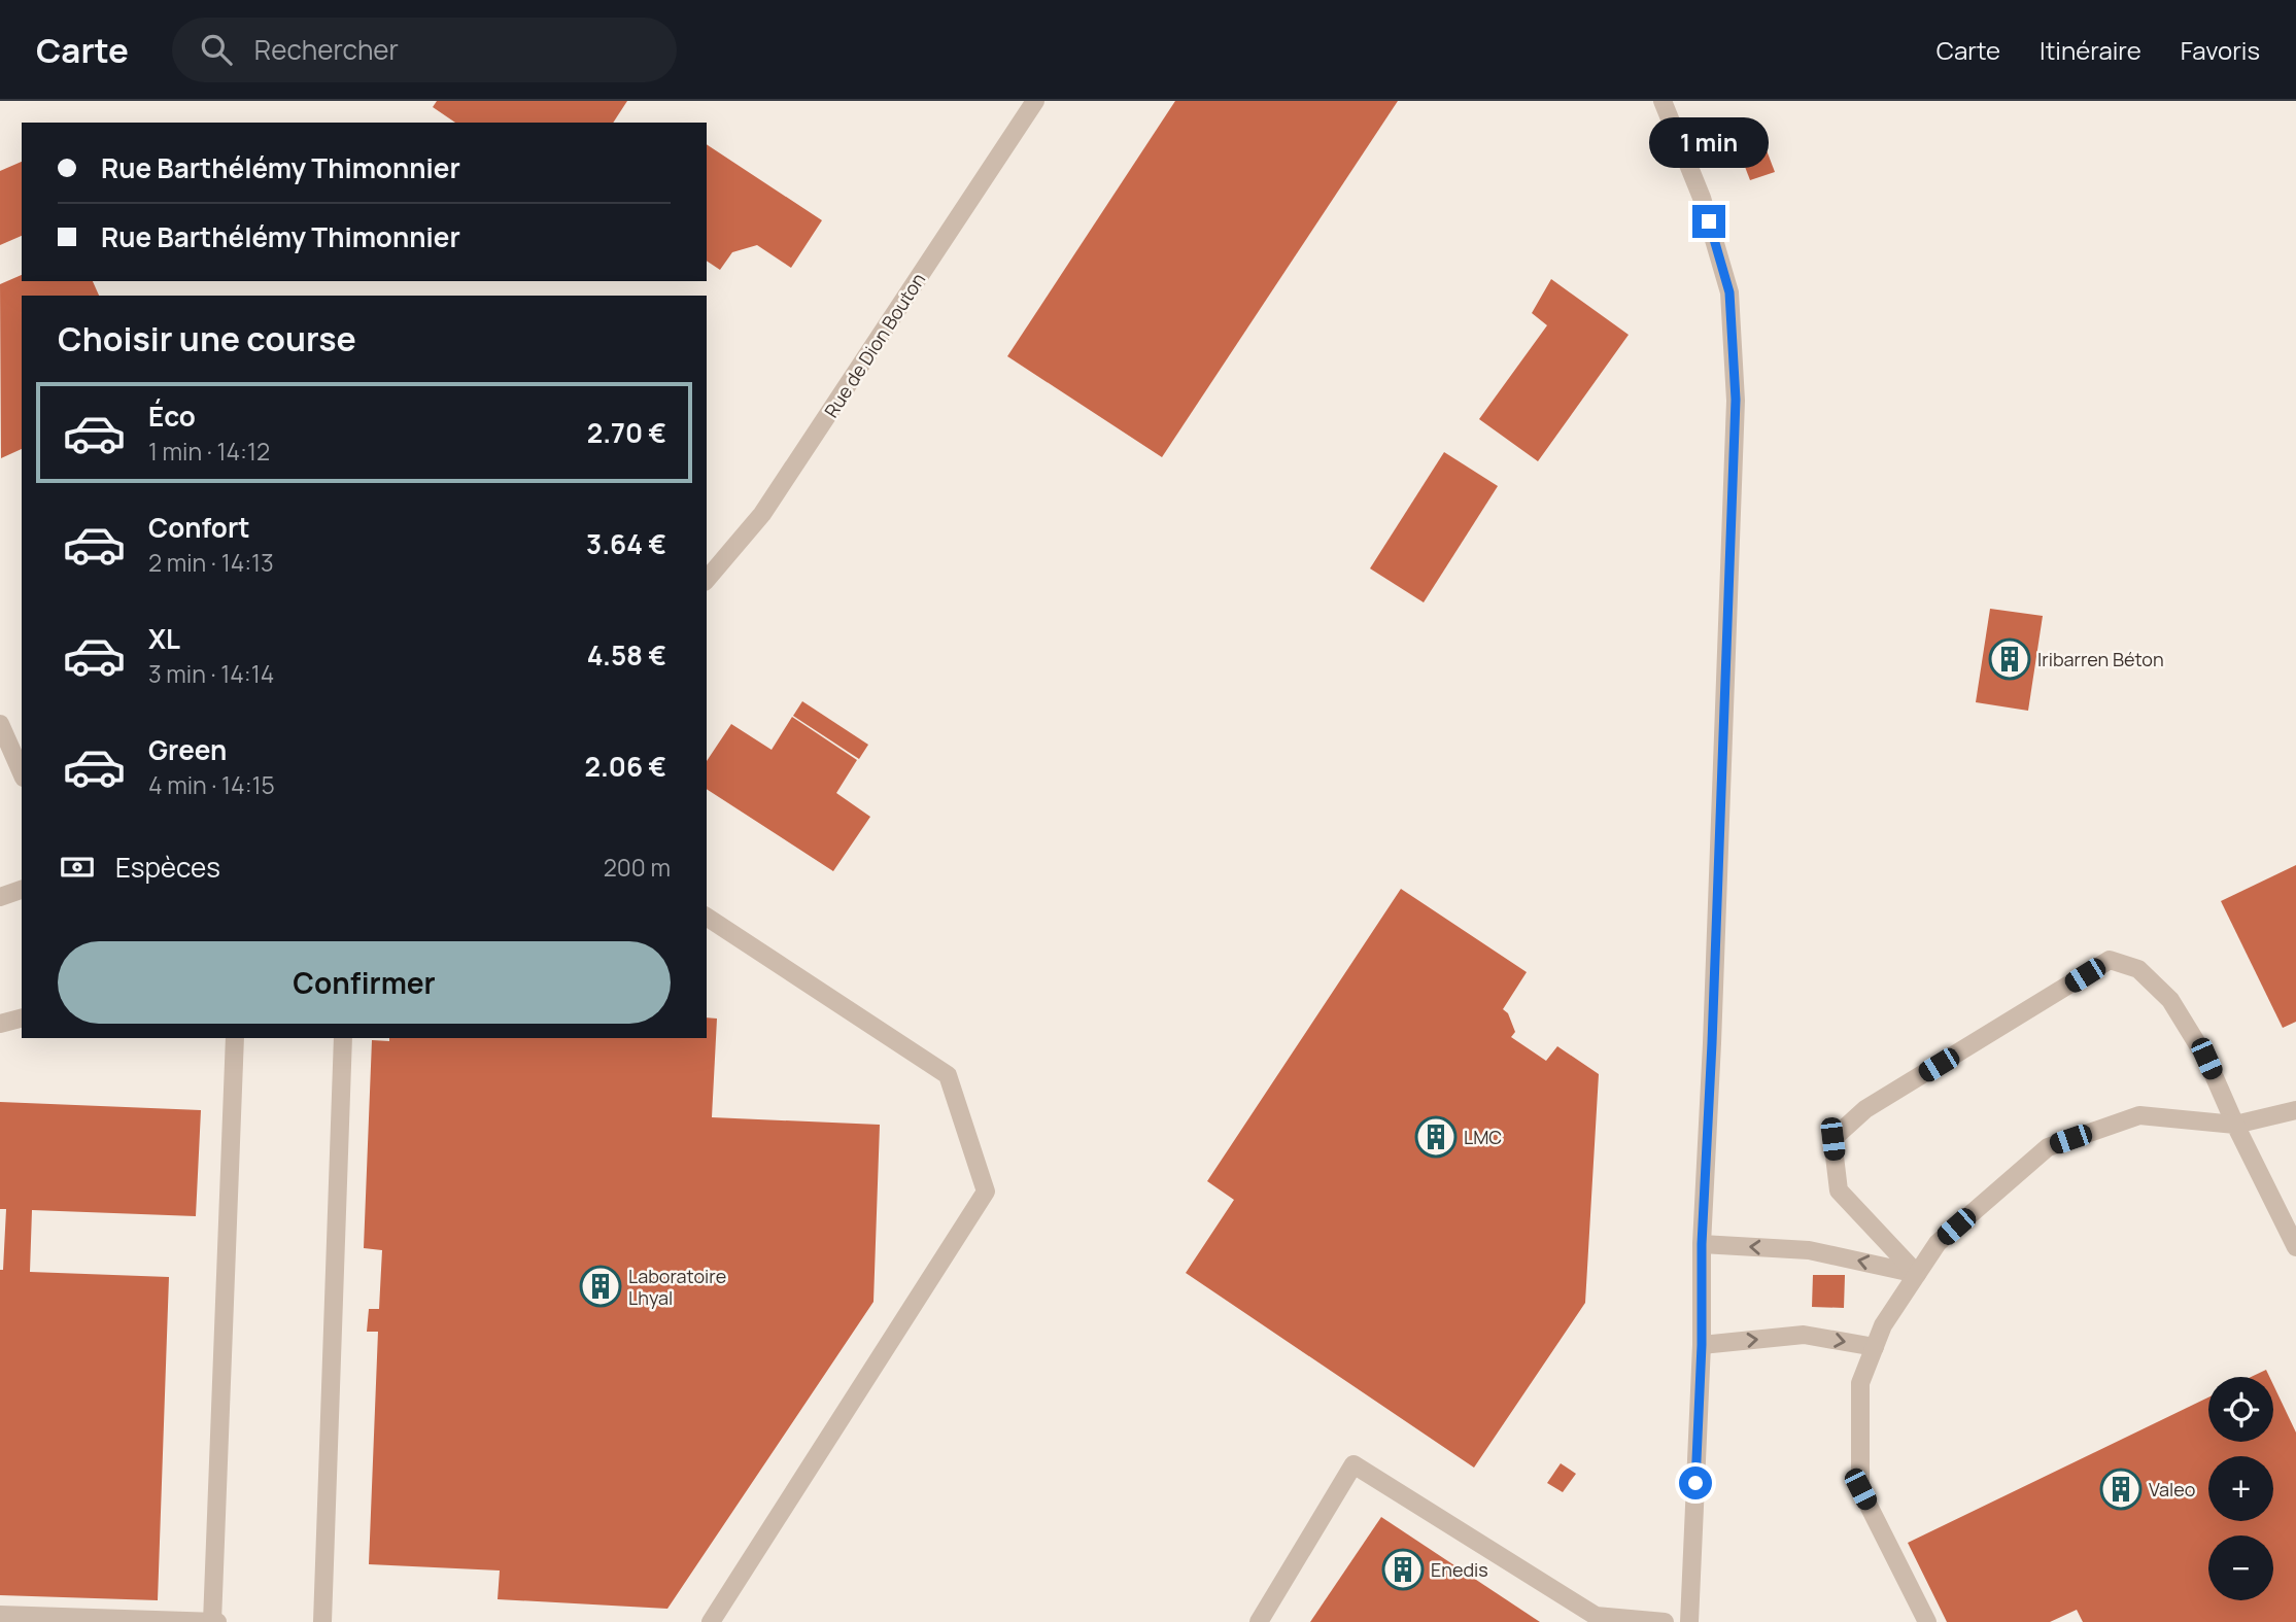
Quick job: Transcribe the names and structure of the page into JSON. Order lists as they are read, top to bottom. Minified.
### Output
{"streets":{"street":["Rue de Dion Bouton"]},"places":{"building":["Iribarren Béton","LMC","Laboratoire Lhyal","Valeo","Enedis"]},"page":{"header":"Carte","search":"Rechercher","nav":["Carte","Itinéraire","Favoris"],"bubble":"1 min","banner":["Rue Barthélémy Thimonnier","Rue Barthélémy Thimonnier"],"heading":"Choisir une course","list":[{"name":"Éco","note":"1 min · 14:12","value":"2.70 €"},{"name":"Confort","note":"2 min · 14:13","value":"3.64 €"},{"name":"XL","note":"3 min · 14:14","value":"4.58 €"},{"name":"Green","note":"4 min · 14:15","value":"2.06 €"}],"pay":["Espèces","200 m"],"buttons":"Confirmer","map_buttons":["+","−"]}}
